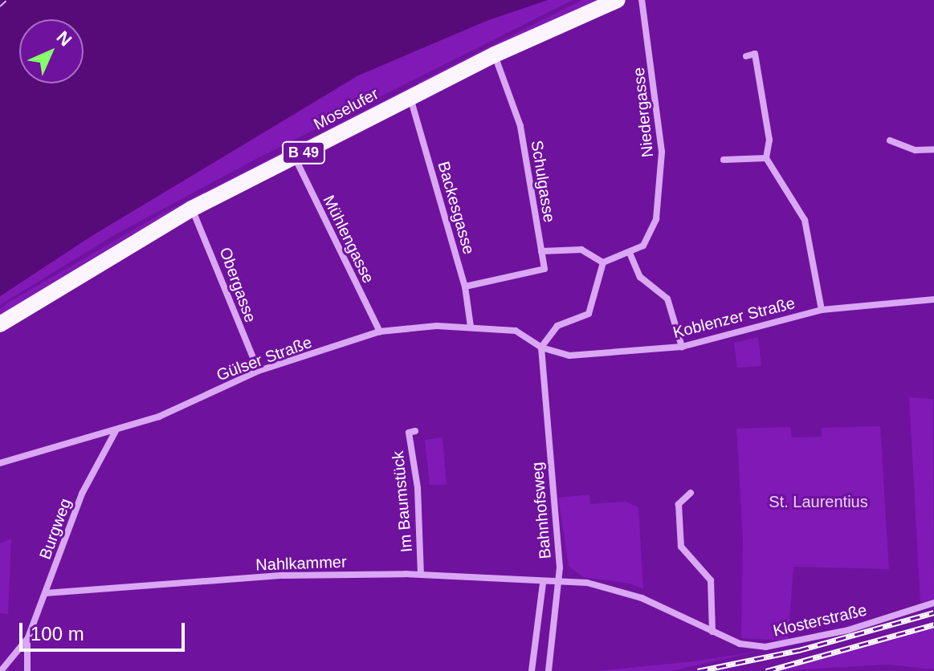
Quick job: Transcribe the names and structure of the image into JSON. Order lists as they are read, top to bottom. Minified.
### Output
{"streets":{"main road":["Moselufer","B 49"],"street":["Niedergasse","Schulgasse","Backesgasse","Mühlengasse","Obergasse","Koblenzer Straße","Gülser Straße","Im Baumstück","Bahnhofsweg","Burgweg","Nahlkammer","Klosterstraße"]},"crossings":[["Moselufer","Schulgasse"],["Moselufer","Backesgasse"],["Moselufer","Mühlengasse"],["Moselufer","Obergasse"],["Backesgasse","Gülser Straße"],["Mühlengasse","Gülser Straße"],["Obergasse","Gülser Straße"],["Koblenzer Straße","Gülser Straße"],["Koblenzer Straße","Bahnhofsweg"],["Gülser Straße","Bahnhofsweg"],["Gülser Straße","Burgweg"],["Im Baumstück","Nahlkammer"],["Bahnhofsweg","Nahlkammer"],["Bahnhofsweg","Klosterstraße"],["Burgweg","Nahlkammer"],["Nahlkammer","Klosterstraße"]],"parks":["St. Laurentius"],"scale_bar":"100 m","north":"top right"}
